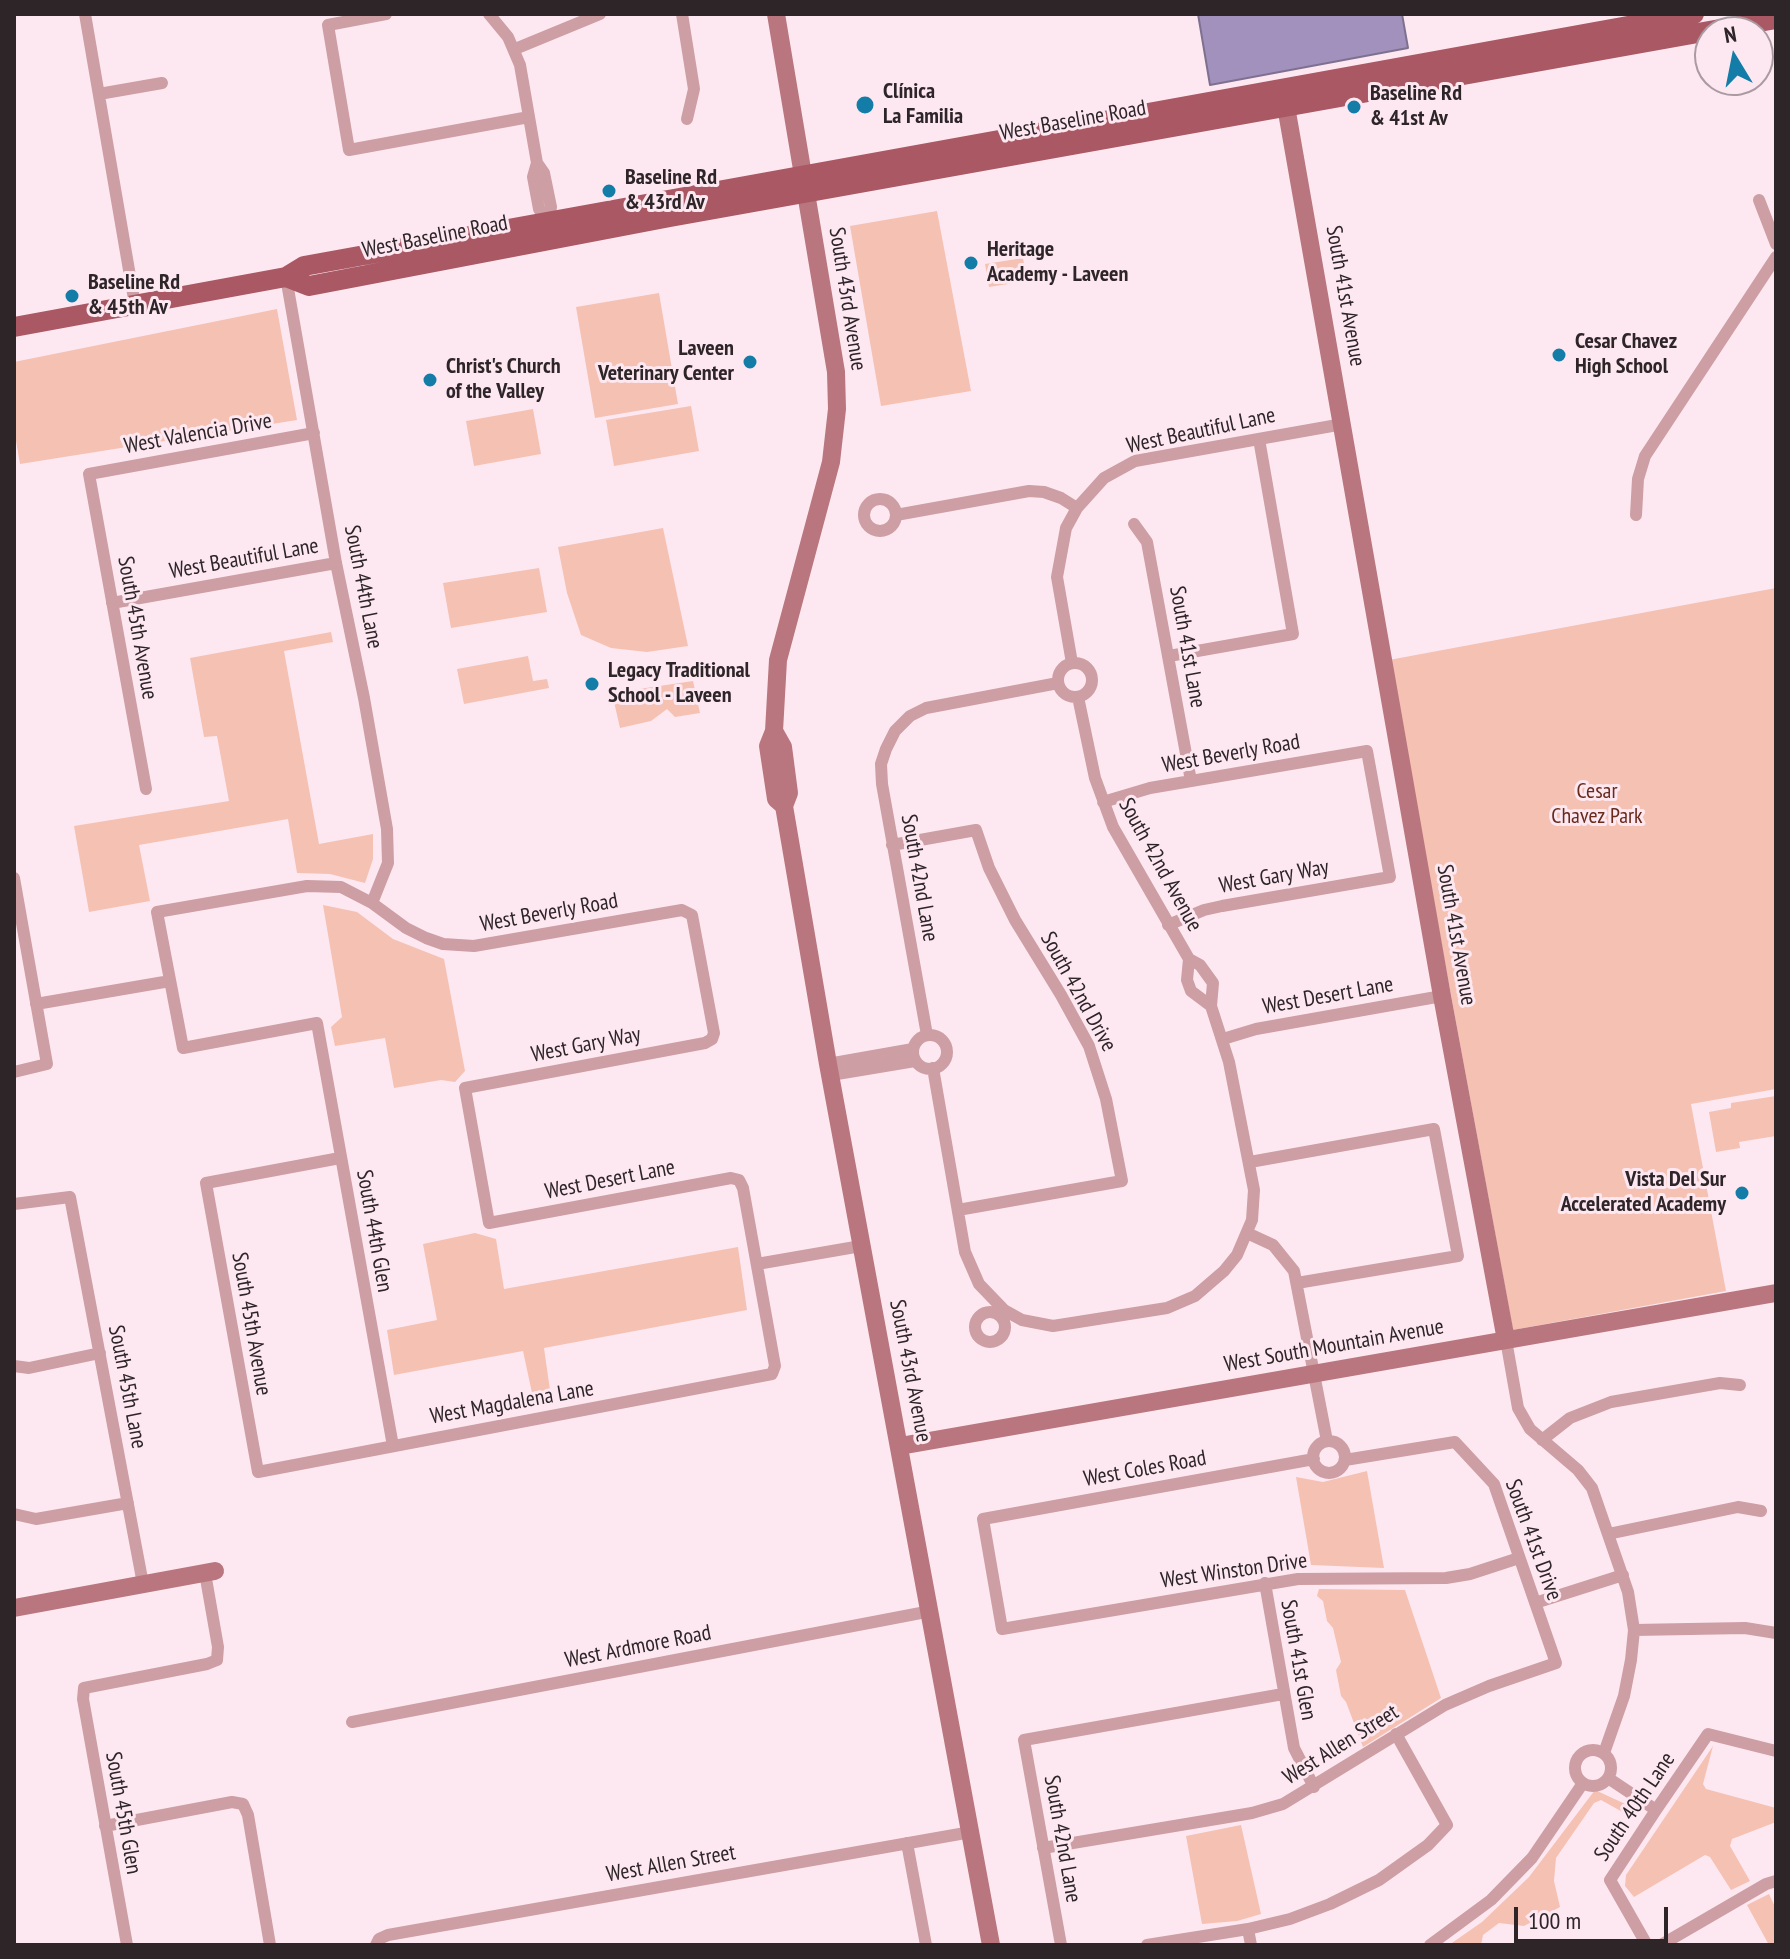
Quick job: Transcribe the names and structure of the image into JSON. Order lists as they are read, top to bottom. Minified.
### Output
{"streets":{"main road":["West Baseline Road"],"street":["South 41st Avenue","South 43rd Avenue","West Beautiful Lane","West Valencia Drive","South 44th Lane","South 45th Avenue","South 41st Lane","West Beverly Road","South 42nd Avenue","West Gary Way","South 42nd Lane","South 42nd Drive","West Desert Lane","South 44th Glen","West South Mountain Avenue","South 45th Lane","West Magdalena Lane","West Coles Road","South 41st Drive","West Winston Drive","West Ardmore Road","South 41st Glen","West Allen Street","South 40th Lane","South 45th Glen"]},"crossings":[["West Baseline Road","South 41st Avenue"],["West Baseline Road","South 43rd Avenue"],["West Baseline Road","South 44th Lane"],["South 41st Avenue","West Beautiful Lane"],["South 41st Avenue","West Desert Lane"],["South 41st Avenue","West South Mountain Avenue"],["South 43rd Avenue","West South Mountain Avenue"],["South 43rd Avenue","West Ardmore Road"],["South 43rd Avenue","West Allen Street"],["West Beautiful Lane","South 44th Lane"],["West Beautiful Lane","South 45th Avenue"],["West Valencia Drive","South 44th Lane"],["West Valencia Drive","South 45th Avenue"],["South 44th Lane","West Beverly Road"],["South 45th Avenue","South 44th Glen"],["South 45th Avenue","West Magdalena Lane"],["South 41st Lane","West Beverly Road"],["West Beverly Road","South 42nd Avenue"],["West Beverly Road","West Gary Way"],["West Beverly Road","South 44th Glen"],["South 42nd Avenue","West Gary Way"],["South 42nd Avenue","South 42nd Lane"],["South 42nd Avenue","West Desert Lane"],["West Gary Way","West Desert Lane"],["South 42nd Lane","South 42nd Drive"],["South 42nd Lane","South 41st Glen"],["South 42nd Lane","West Allen Street"],["West Desert Lane","West Magdalena Lane"],["South 44th Glen","West Magdalena Lane"],["West Coles Road","South 41st Drive"],["West Coles Road","West Winston Drive"],["South 41st Drive","West Winston Drive"],["South 41st Drive","West Allen Street"],["West Winston Drive","South 41st Glen"],["South 41st Glen","West Allen Street"]],"parks":["Cesar Chavez Park"],"places":["Clínica La Familia","Baseline Rd & 41st Av","Baseline Rd & 43rd Av","Heritage Academy - Laveen","Baseline Rd & 45th Av","Cesar Chavez High School","Laveen Veterinary Center","Christ's Church of the Valley","Legacy Traditional School - Laveen","Vista Del Sur Accelerated Academy"],"scale_bar":"100 m","north":"top"}
